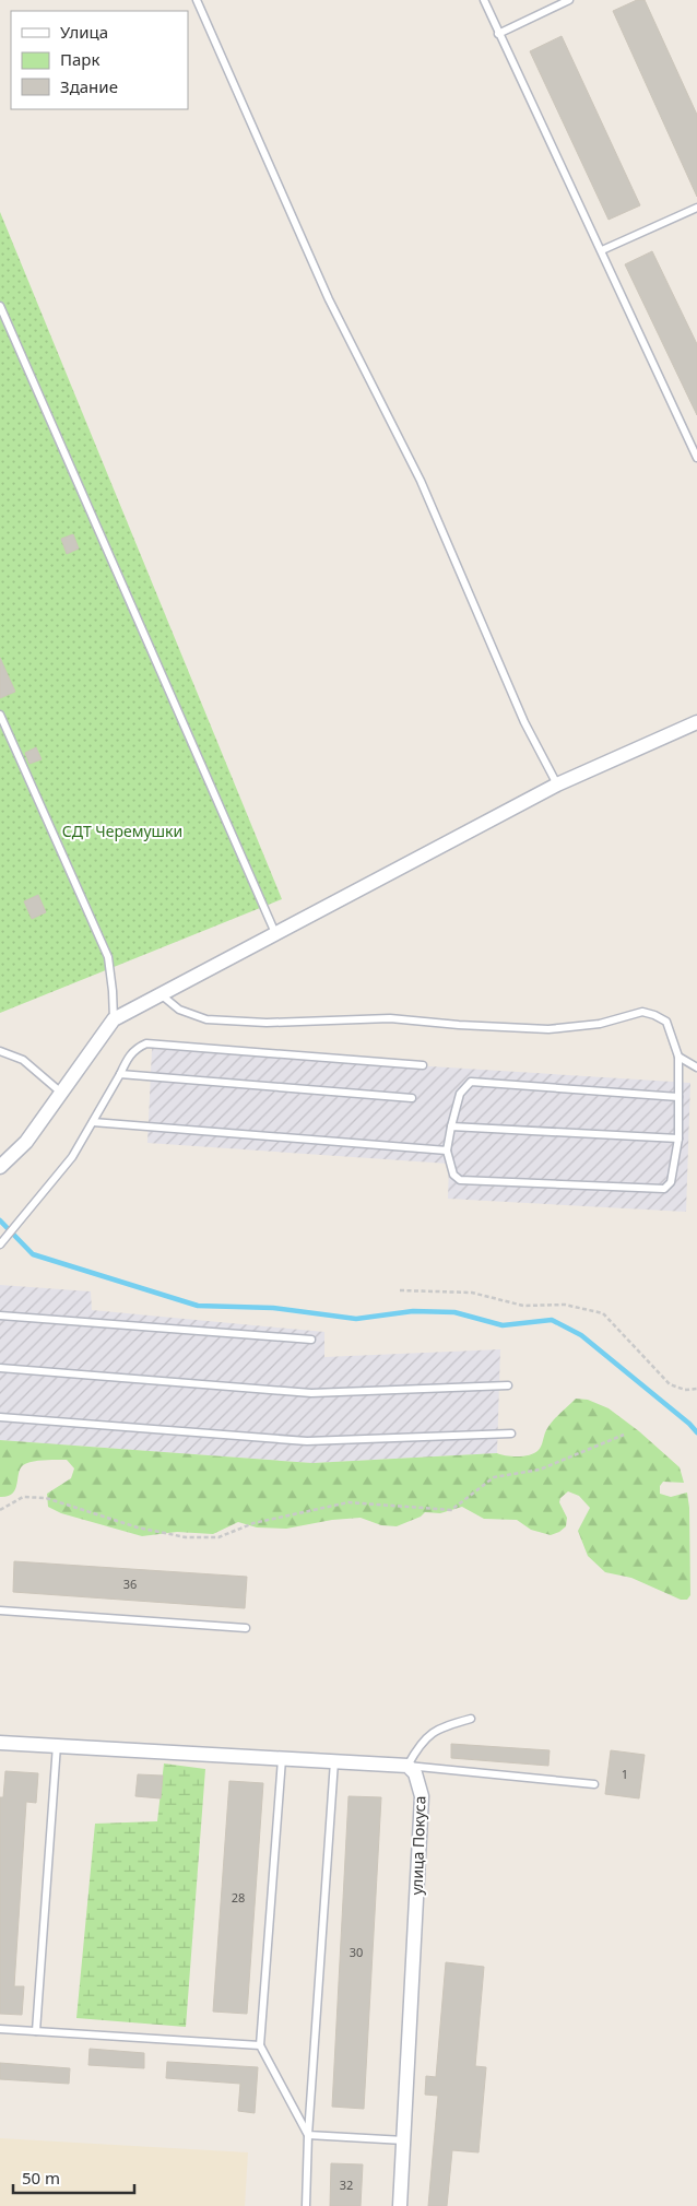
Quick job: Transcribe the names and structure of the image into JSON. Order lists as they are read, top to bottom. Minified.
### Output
{"streets":{"street":["улица Покуса"]},"parks":["СДТ Черемушки"],"house_numbers":["36","1","28","30","32"],"legend":["Улица","Парк","Здание"],"scale_bar":"50 m"}
